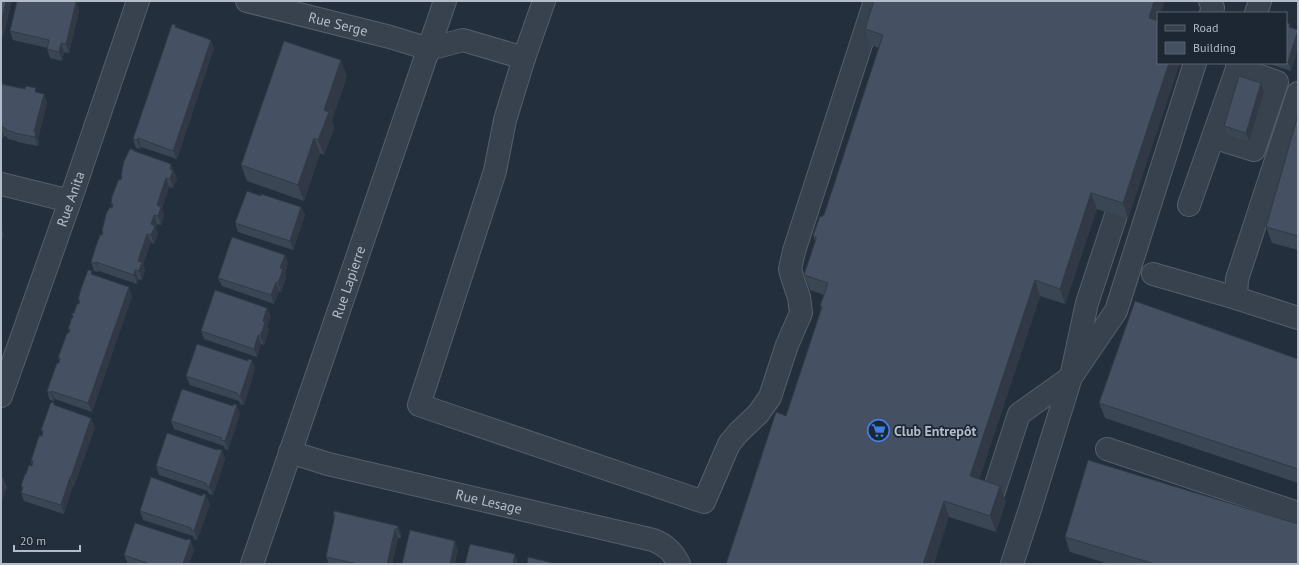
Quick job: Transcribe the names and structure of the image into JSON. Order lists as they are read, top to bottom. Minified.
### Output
{"streets":{"street":["Rue Serge","Rue Anita","Rue Lapierre","Rue Lesage"]},"crossings":[["Rue Serge","Rue Lapierre"],["Rue Lapierre","Rue Lesage"]],"places":{"supermarket":["Club Entrepôt"]},"legend":["Road","Building"],"scale_bar":"20 m"}
